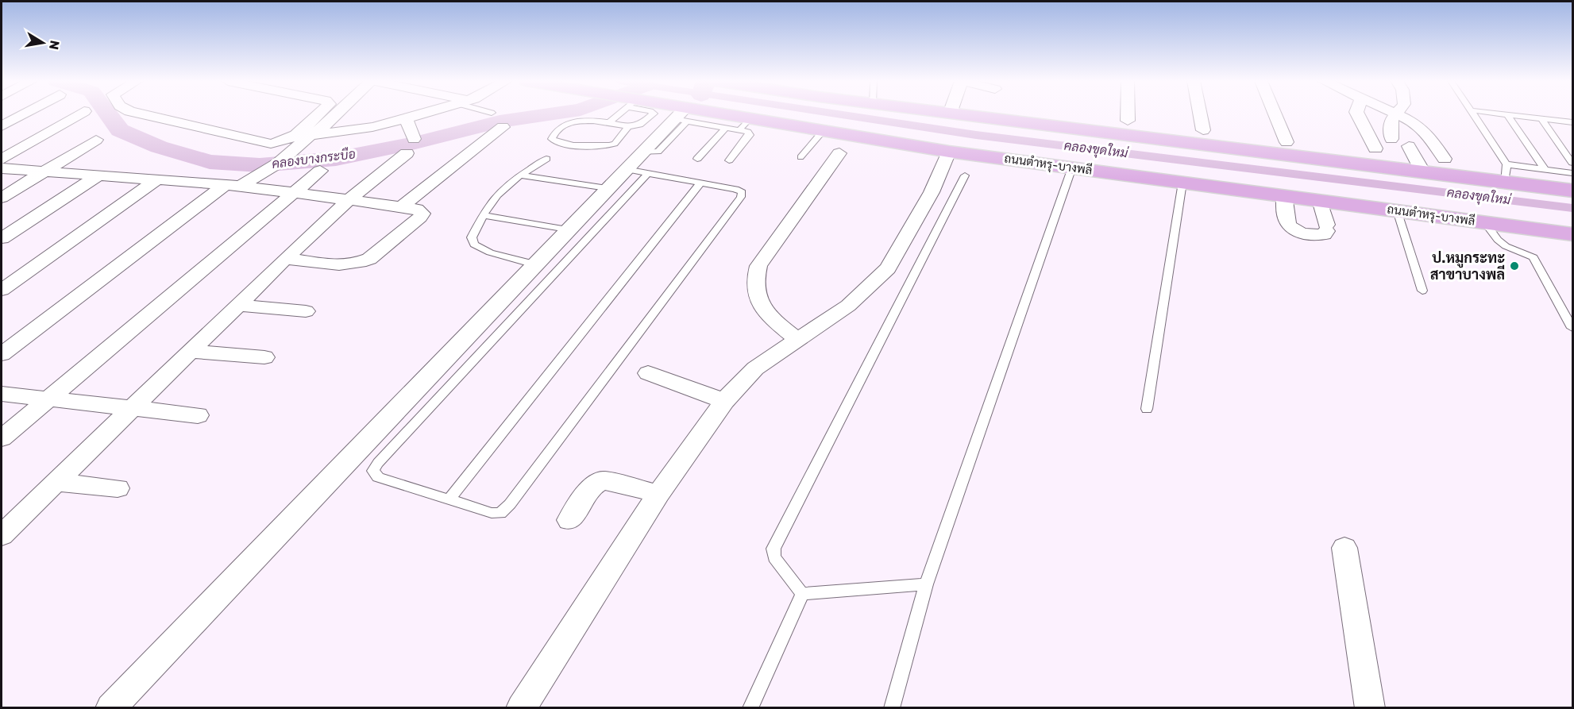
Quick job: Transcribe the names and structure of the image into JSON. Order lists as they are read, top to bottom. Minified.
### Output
{"streets":{"main road":["ถนนตำหรุ-บางพลี"]},"water":["คลองขุดใหม่","คลองบางกระบือ"],"places":["ป.หมูกระทะ สาขาบางพลี"],"north":"right"}
